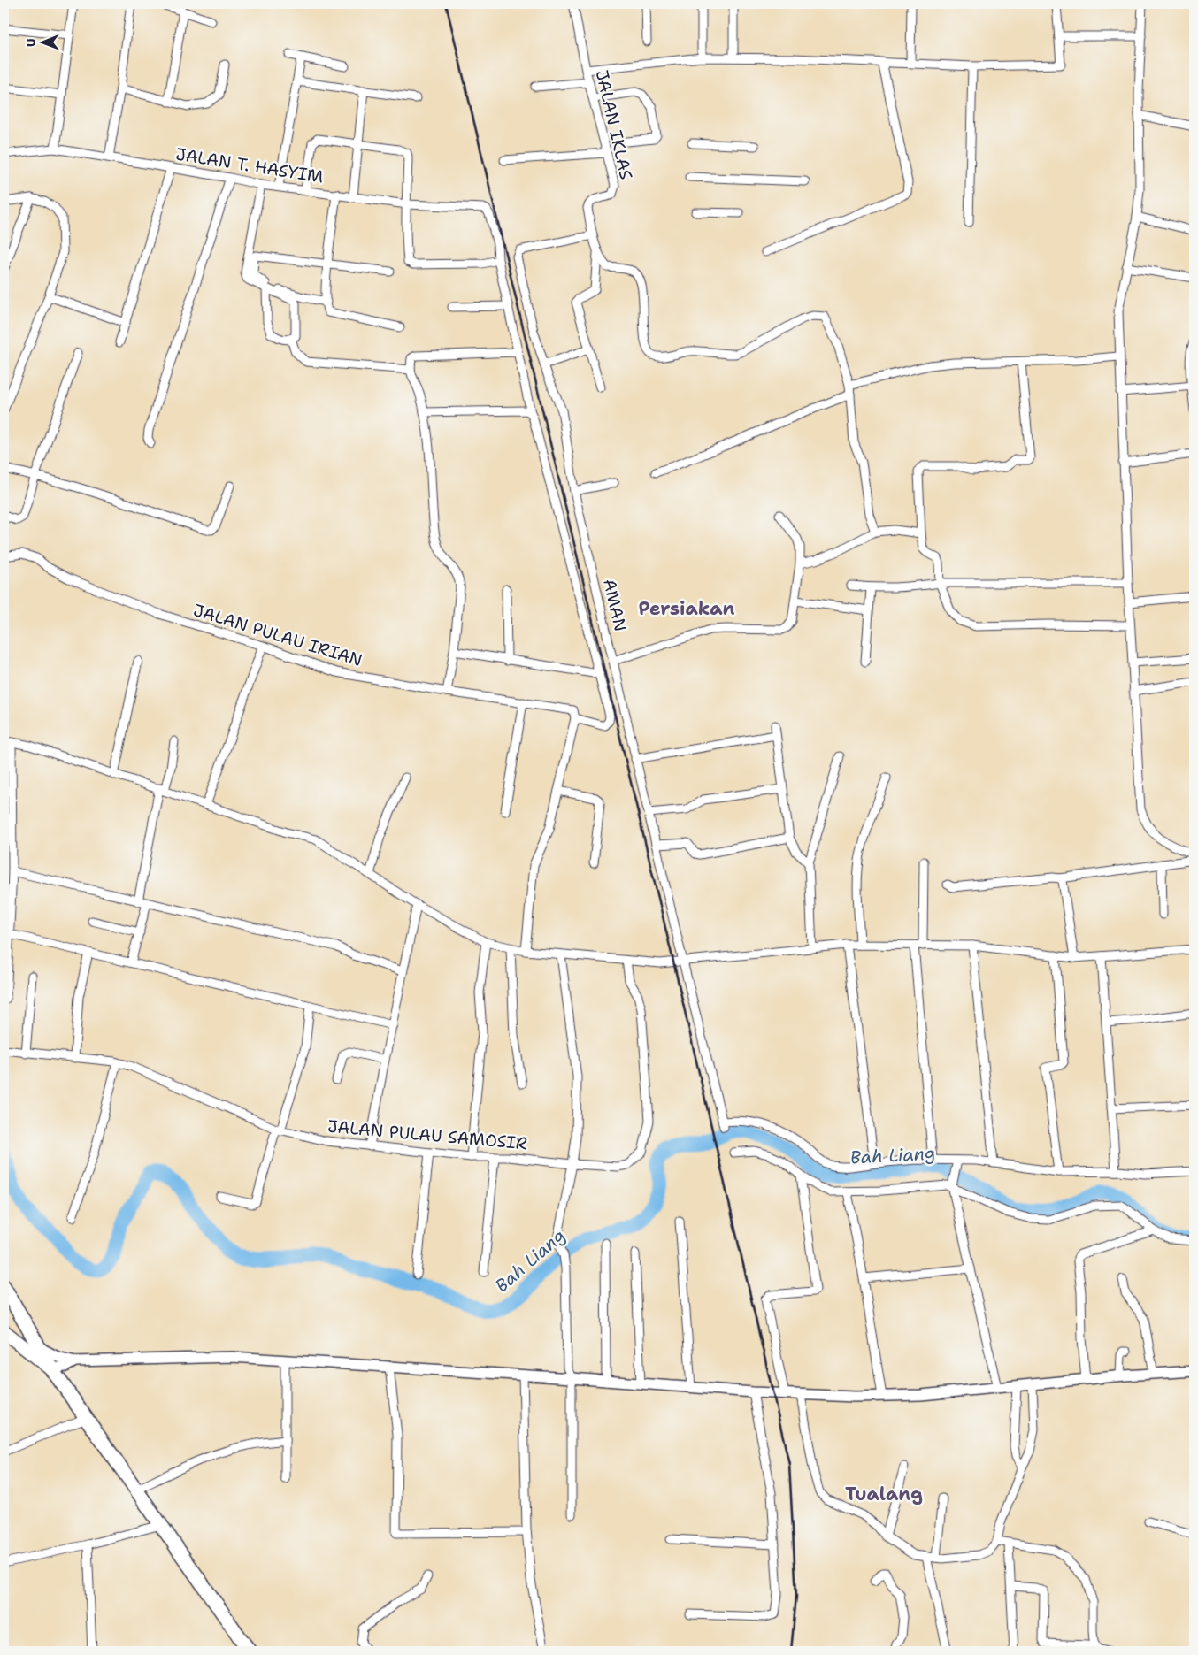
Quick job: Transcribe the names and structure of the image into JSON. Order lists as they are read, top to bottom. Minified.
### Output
{"streets":{"street":["JALAN IKLAS","JALAN T. HASYIM","AMAN","JALAN PULAU IRIAN","JALAN PULAU SAMOSIR"]},"crossings":[["JALAN IKLAS","AMAN"]],"districts":["Persiakan","Tualang"],"water":["Bah Liang"],"north":"left"}
